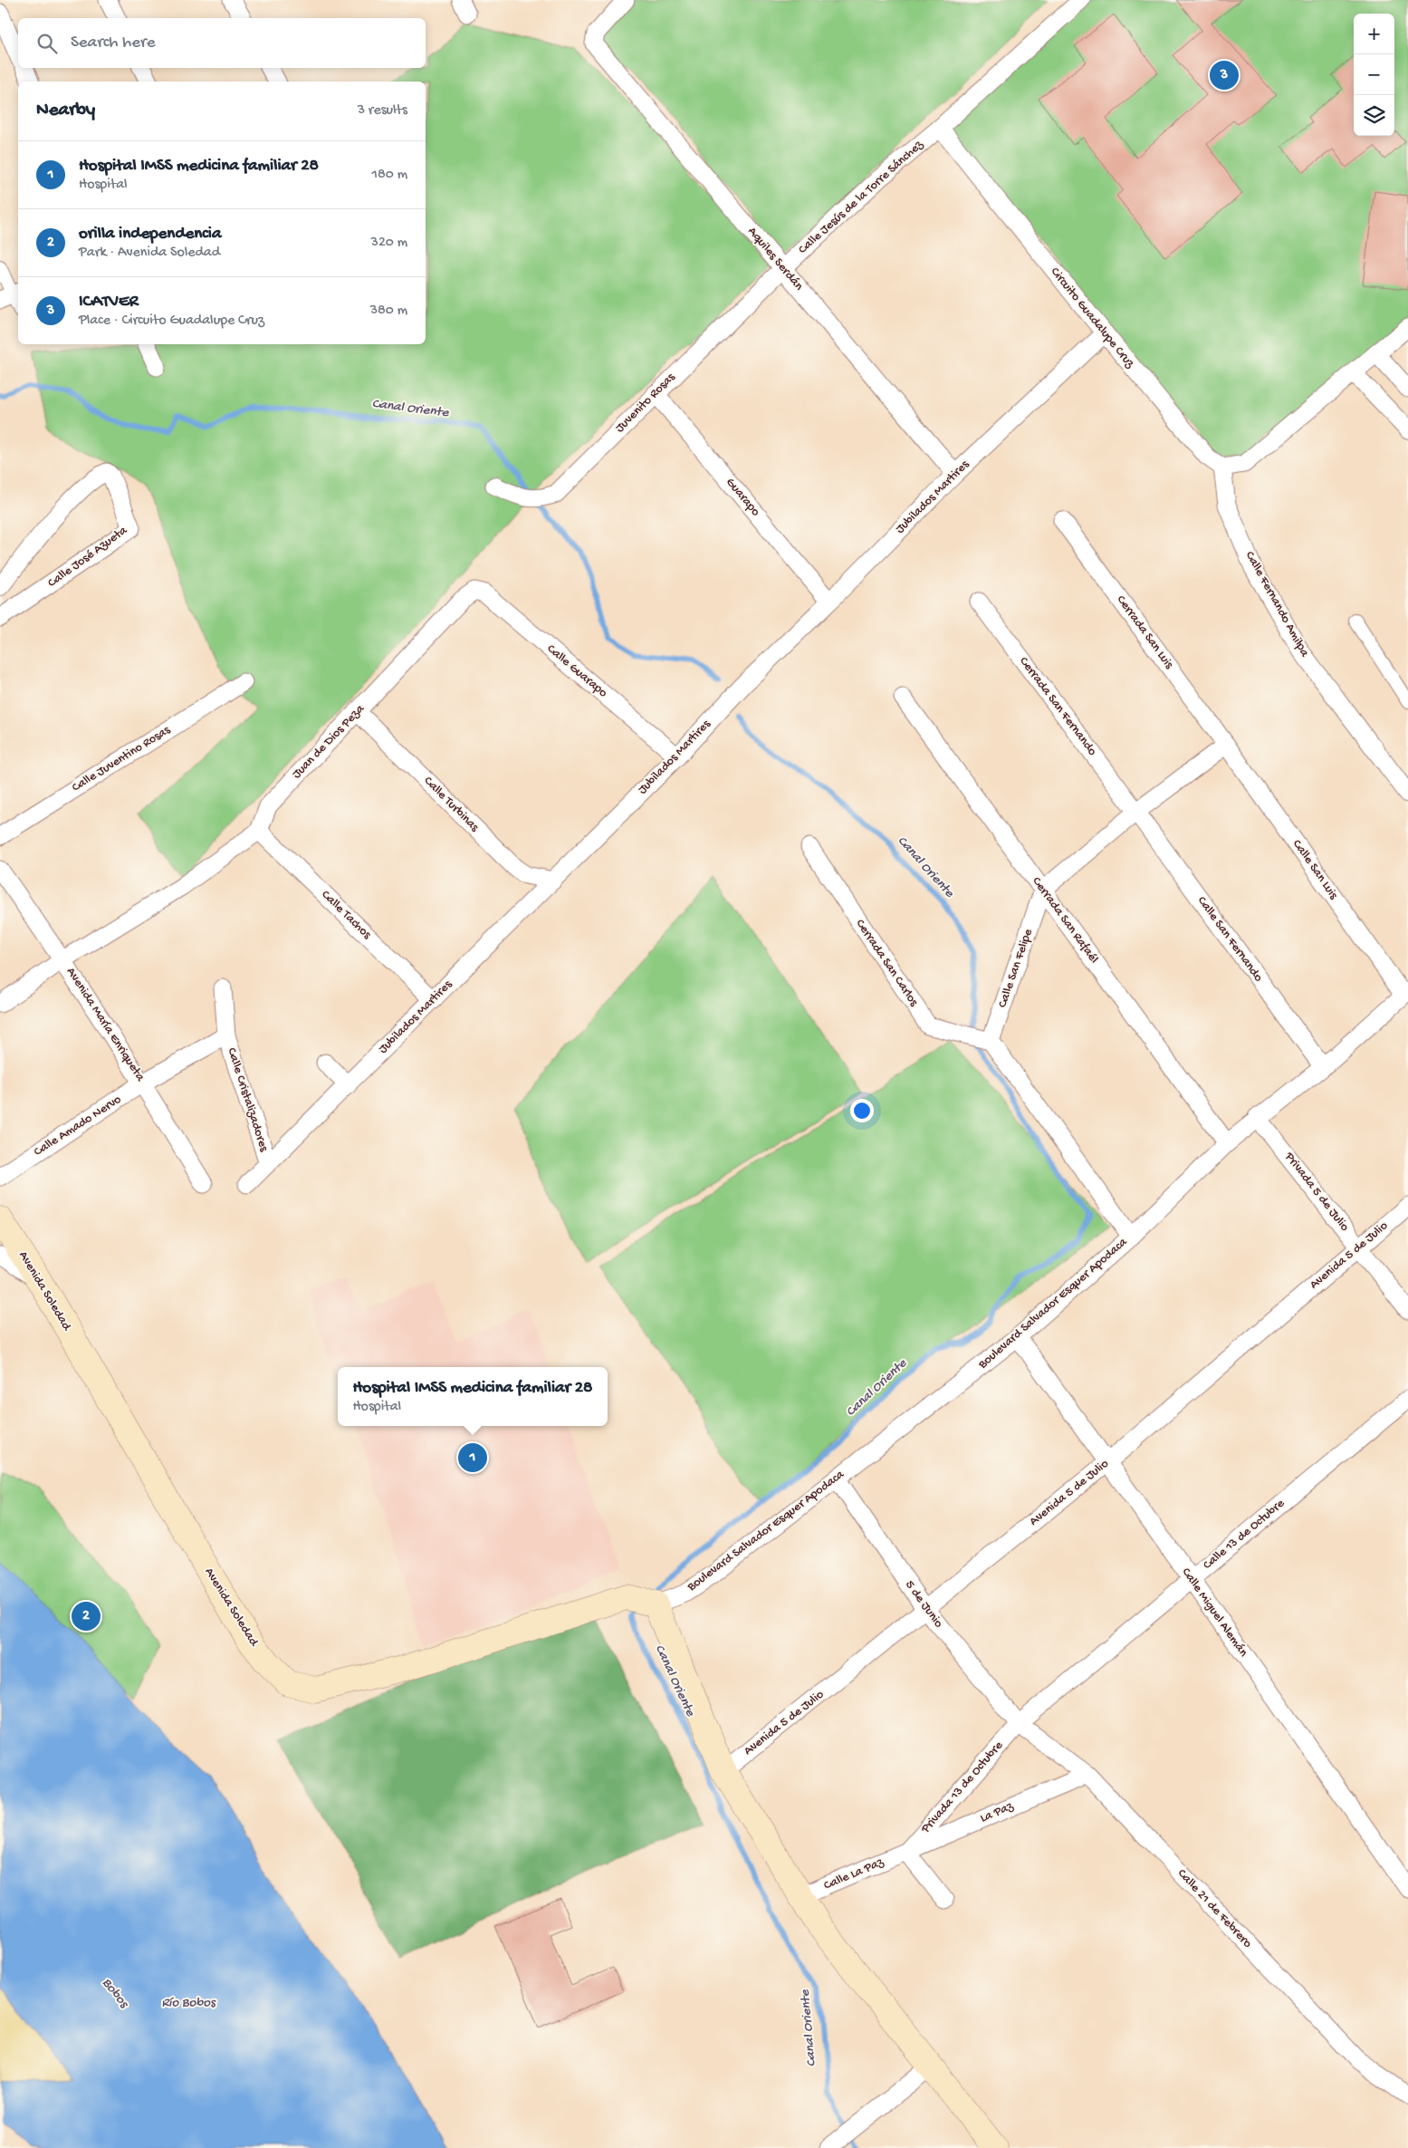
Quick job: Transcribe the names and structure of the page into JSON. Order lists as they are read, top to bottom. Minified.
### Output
{"streets":{"main road":["Avenida Soledad"],"street":["Calle Jesús de la Torre Sánchez","Aquiles Serdán","Circuito Guadalupe Cruz","Juvenito Rosas","Guarapo","Jubilados Martires","Calle José Azueta","Calle Fernando Amilpa","Cerrada San Luis","Calle Guarapo","Cerrada San Fernando","Juan de Dios Peza","Calle Juventino Rosas","Calle Turbinas","Calle San Luis","Calle Tachos","Cerrada San Rafaél","Calle San Fernando","Cerrada San Carlos","Calle San Felipe","Avenida María Enriqueta","Calle Cristalizadores","Calle Amado Nervo","Privada 5 de Julio","Avenida 5 de Julio","Boulevard Salvador Esquer Apodaca","Calle 13 de Octubre","5 de Junio","Calle Miguel Alemán","Privada 13 de Octubre","La Paz","Calle La Paz","Calle 21 de Febrero"]},"crossings":[["Calle Jesús de la Torre Sánchez","Aquiles Serdán"],["Calle Jesús de la Torre Sánchez","Circuito Guadalupe Cruz"],["Calle Jesús de la Torre Sánchez","Juvenito Rosas"],["Aquiles Serdán","Juvenito Rosas"],["Aquiles Serdán","Jubilados Martires"],["Circuito Guadalupe Cruz","Jubilados Martires"],["Circuito Guadalupe Cruz","Calle Fernando Amilpa"],["Juvenito Rosas","Guarapo"],["Guarapo","Jubilados Martires"],["Jubilados Martires","Calle Guarapo"],["Jubilados Martires","Calle Turbinas"],["Jubilados Martires","Calle Tachos"],["Jubilados Martires","Calle Cristalizadores"],["Cerrada San Luis","Calle San Luis"],["Calle Guarapo","Juan de Dios Peza"],["Cerrada San Fernando","Calle San Fernando"],["Juan de Dios Peza","Calle Turbinas"],["Juan de Dios Peza","Calle Tachos"],["Calle San Luis","Boulevard Salvador Esquer Apodaca"],["Cerrada San Rafaél","Calle San Felipe"],["Cerrada San Rafaél","Boulevard Salvador Esquer Apodaca"],["Calle San Fernando","Boulevard Salvador Esquer Apodaca"],["Cerrada San Carlos","Calle San Felipe"],["Avenida María Enriqueta","Calle Amado Nervo"],["Calle Cristalizadores","Calle Amado Nervo"],["Privada 5 de Julio","Avenida 5 de Julio"],["Privada 5 de Julio","Boulevard Salvador Esquer Apodaca"],["Avenida 5 de Julio","5 de Junio"],["Avenida 5 de Julio","Calle Miguel Alemán"],["Avenida Soledad","Boulevard Salvador Esquer Apodaca"],["Boulevard Salvador Esquer Apodaca","5 de Junio"],["Boulevard Salvador Esquer Apodaca","Calle Miguel Alemán"],["Calle 13 de Octubre","5 de Junio"],["Calle 13 de Octubre","Calle Miguel Alemán"],["Calle 13 de Octubre","Privada 13 de Octubre"],["Calle 13 de Octubre","Calle 21 de Febrero"],["5 de Junio","Privada 13 de Octubre"],["5 de Junio","Calle 21 de Febrero"],["Privada 13 de Octubre","La Paz"],["Privada 13 de Octubre","Calle La Paz"],["Privada 13 de Octubre","Calle 21 de Febrero"],["La Paz","Calle La Paz"],["La Paz","Calle 21 de Febrero"]],"water":["Canal Oriente","Bobos","Río Bobos"],"page":{"map_buttons":["+","−"],"search":"Search here","pins":["3","1","2"],"heading":["Nearby","3 results"],"list":[{"mark":"1","name":"Hospital IMSS medicina familiar 28","note":"Hospital","value":"180 m"},{"mark":"2","name":"orilla independencia","note":"Park · Avenida Soledad","value":"320 m"},{"mark":"3","name":"ICATVER","note":"Place · Circuito Guadalupe Cruz","value":"380 m"}],"popup":["Hospital IMSS medicina familiar 28","Hospital"]}}
